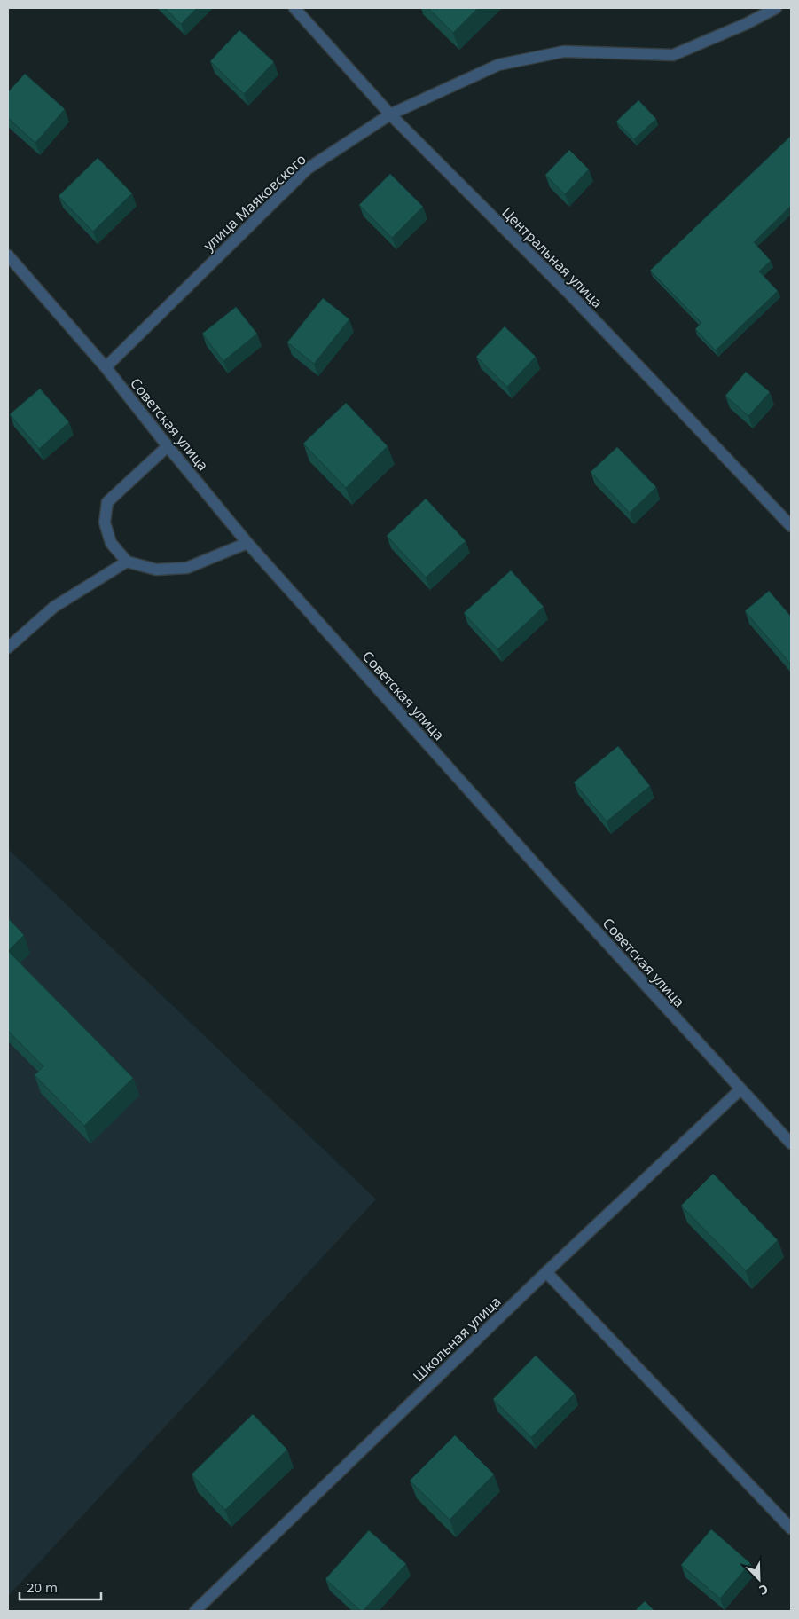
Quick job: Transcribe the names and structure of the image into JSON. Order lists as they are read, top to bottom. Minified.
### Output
{"streets":{"street":["улица Маяковского","Центральная улица","Советская улица","Школьная улица"]},"crossings":[["улица Маяковского","Центральная улица"],["улица Маяковского","Советская улица"],["Советская улица","Школьная улица"]],"scale_bar":"20 m","north":"bottom right"}
